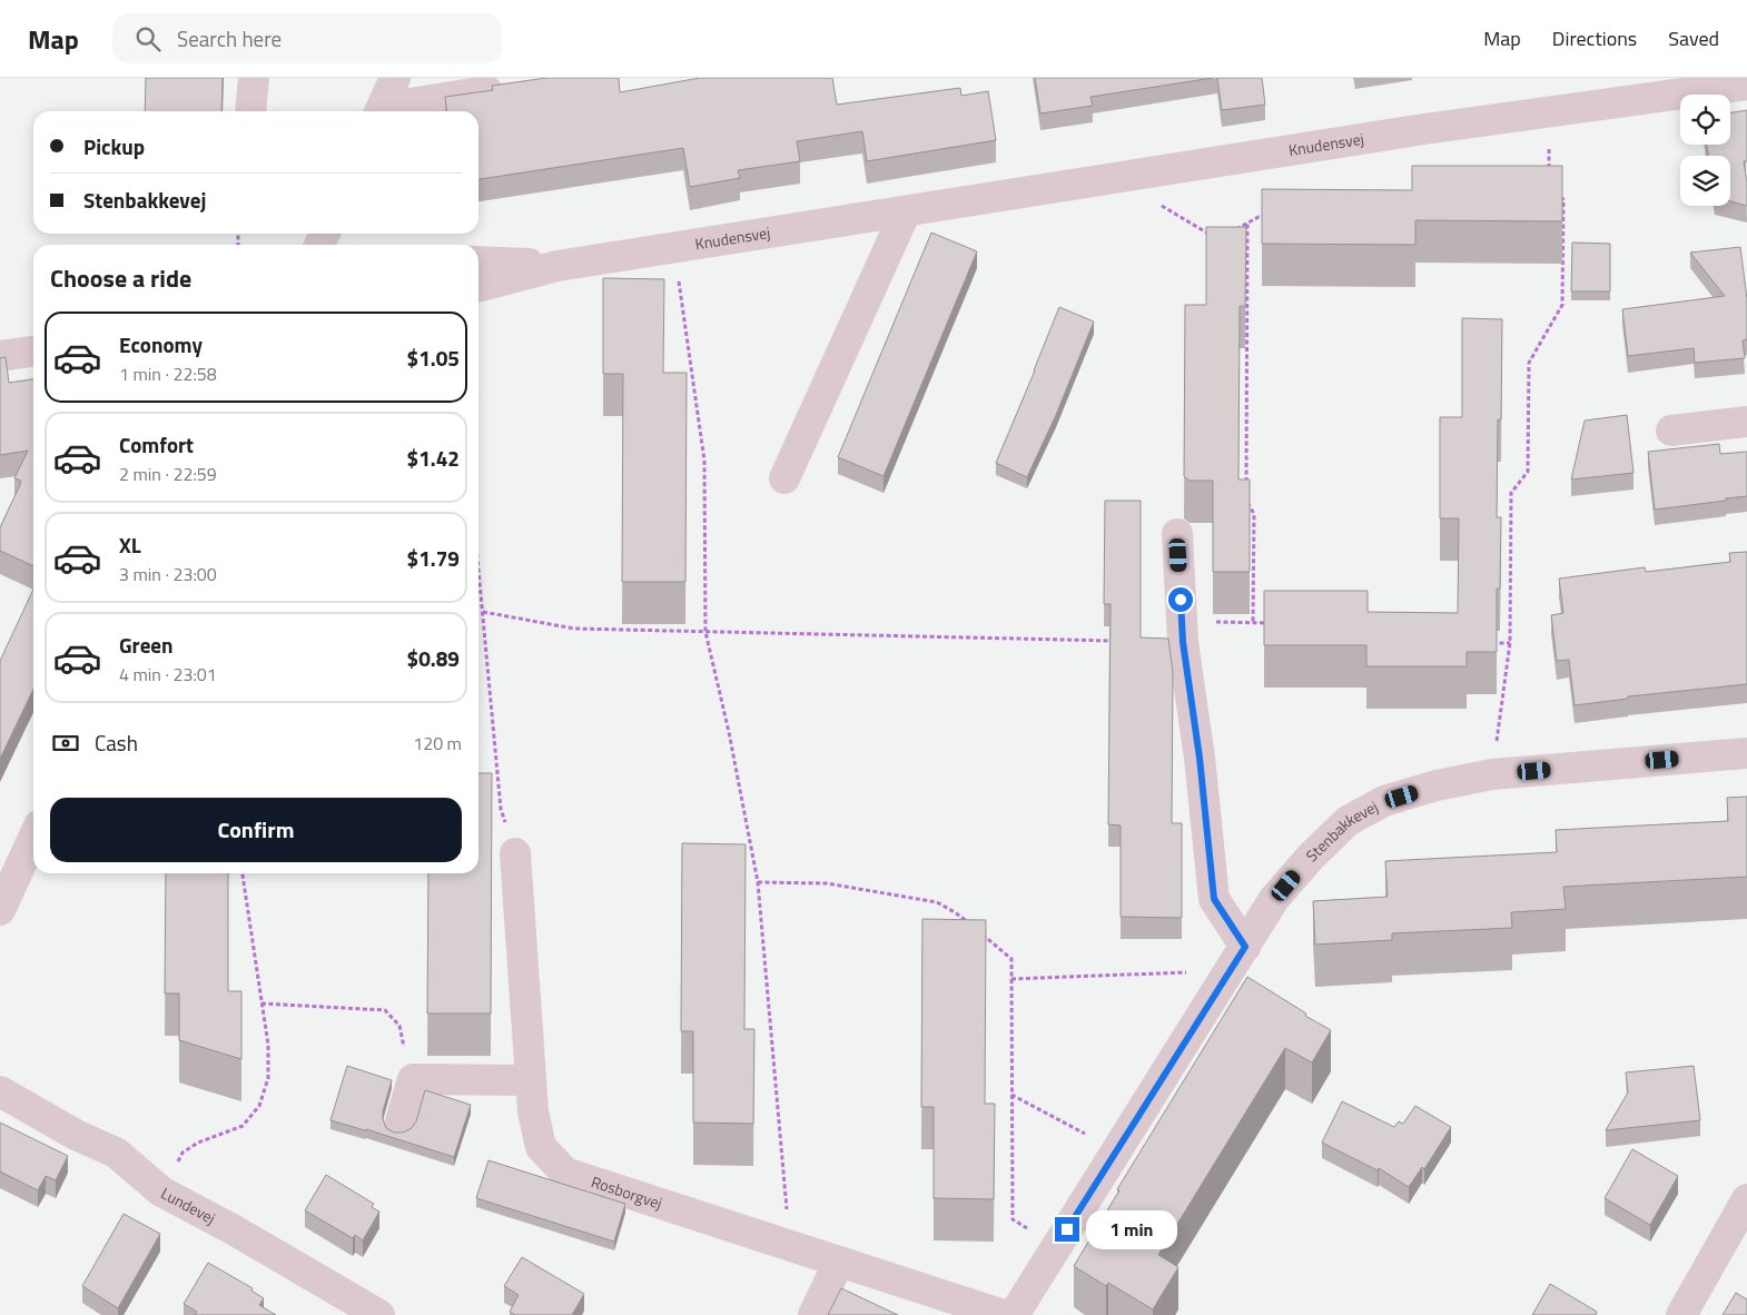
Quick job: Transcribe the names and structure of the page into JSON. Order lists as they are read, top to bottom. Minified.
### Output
{"streets":{"street":["Knudensvej","Stenbakkevej","Rosborgvej","Lundevej"]},"page":{"header":"Map","search":"Search here","nav":["Map","Directions","Saved"],"banner":["Pickup","Stenbakkevej"],"heading":"Choose a ride","list":[{"name":"Economy","note":"1 min · 22:58","value":"$1.05"},{"name":"Comfort","note":"2 min · 22:59","value":"$1.42"},{"name":"XL","note":"3 min · 23:00","value":"$1.79"},{"name":"Green","note":"4 min · 23:01","value":"$0.89"}],"pay":["Cash","120 m"],"buttons":"Confirm","bubble":"1 min"}}
